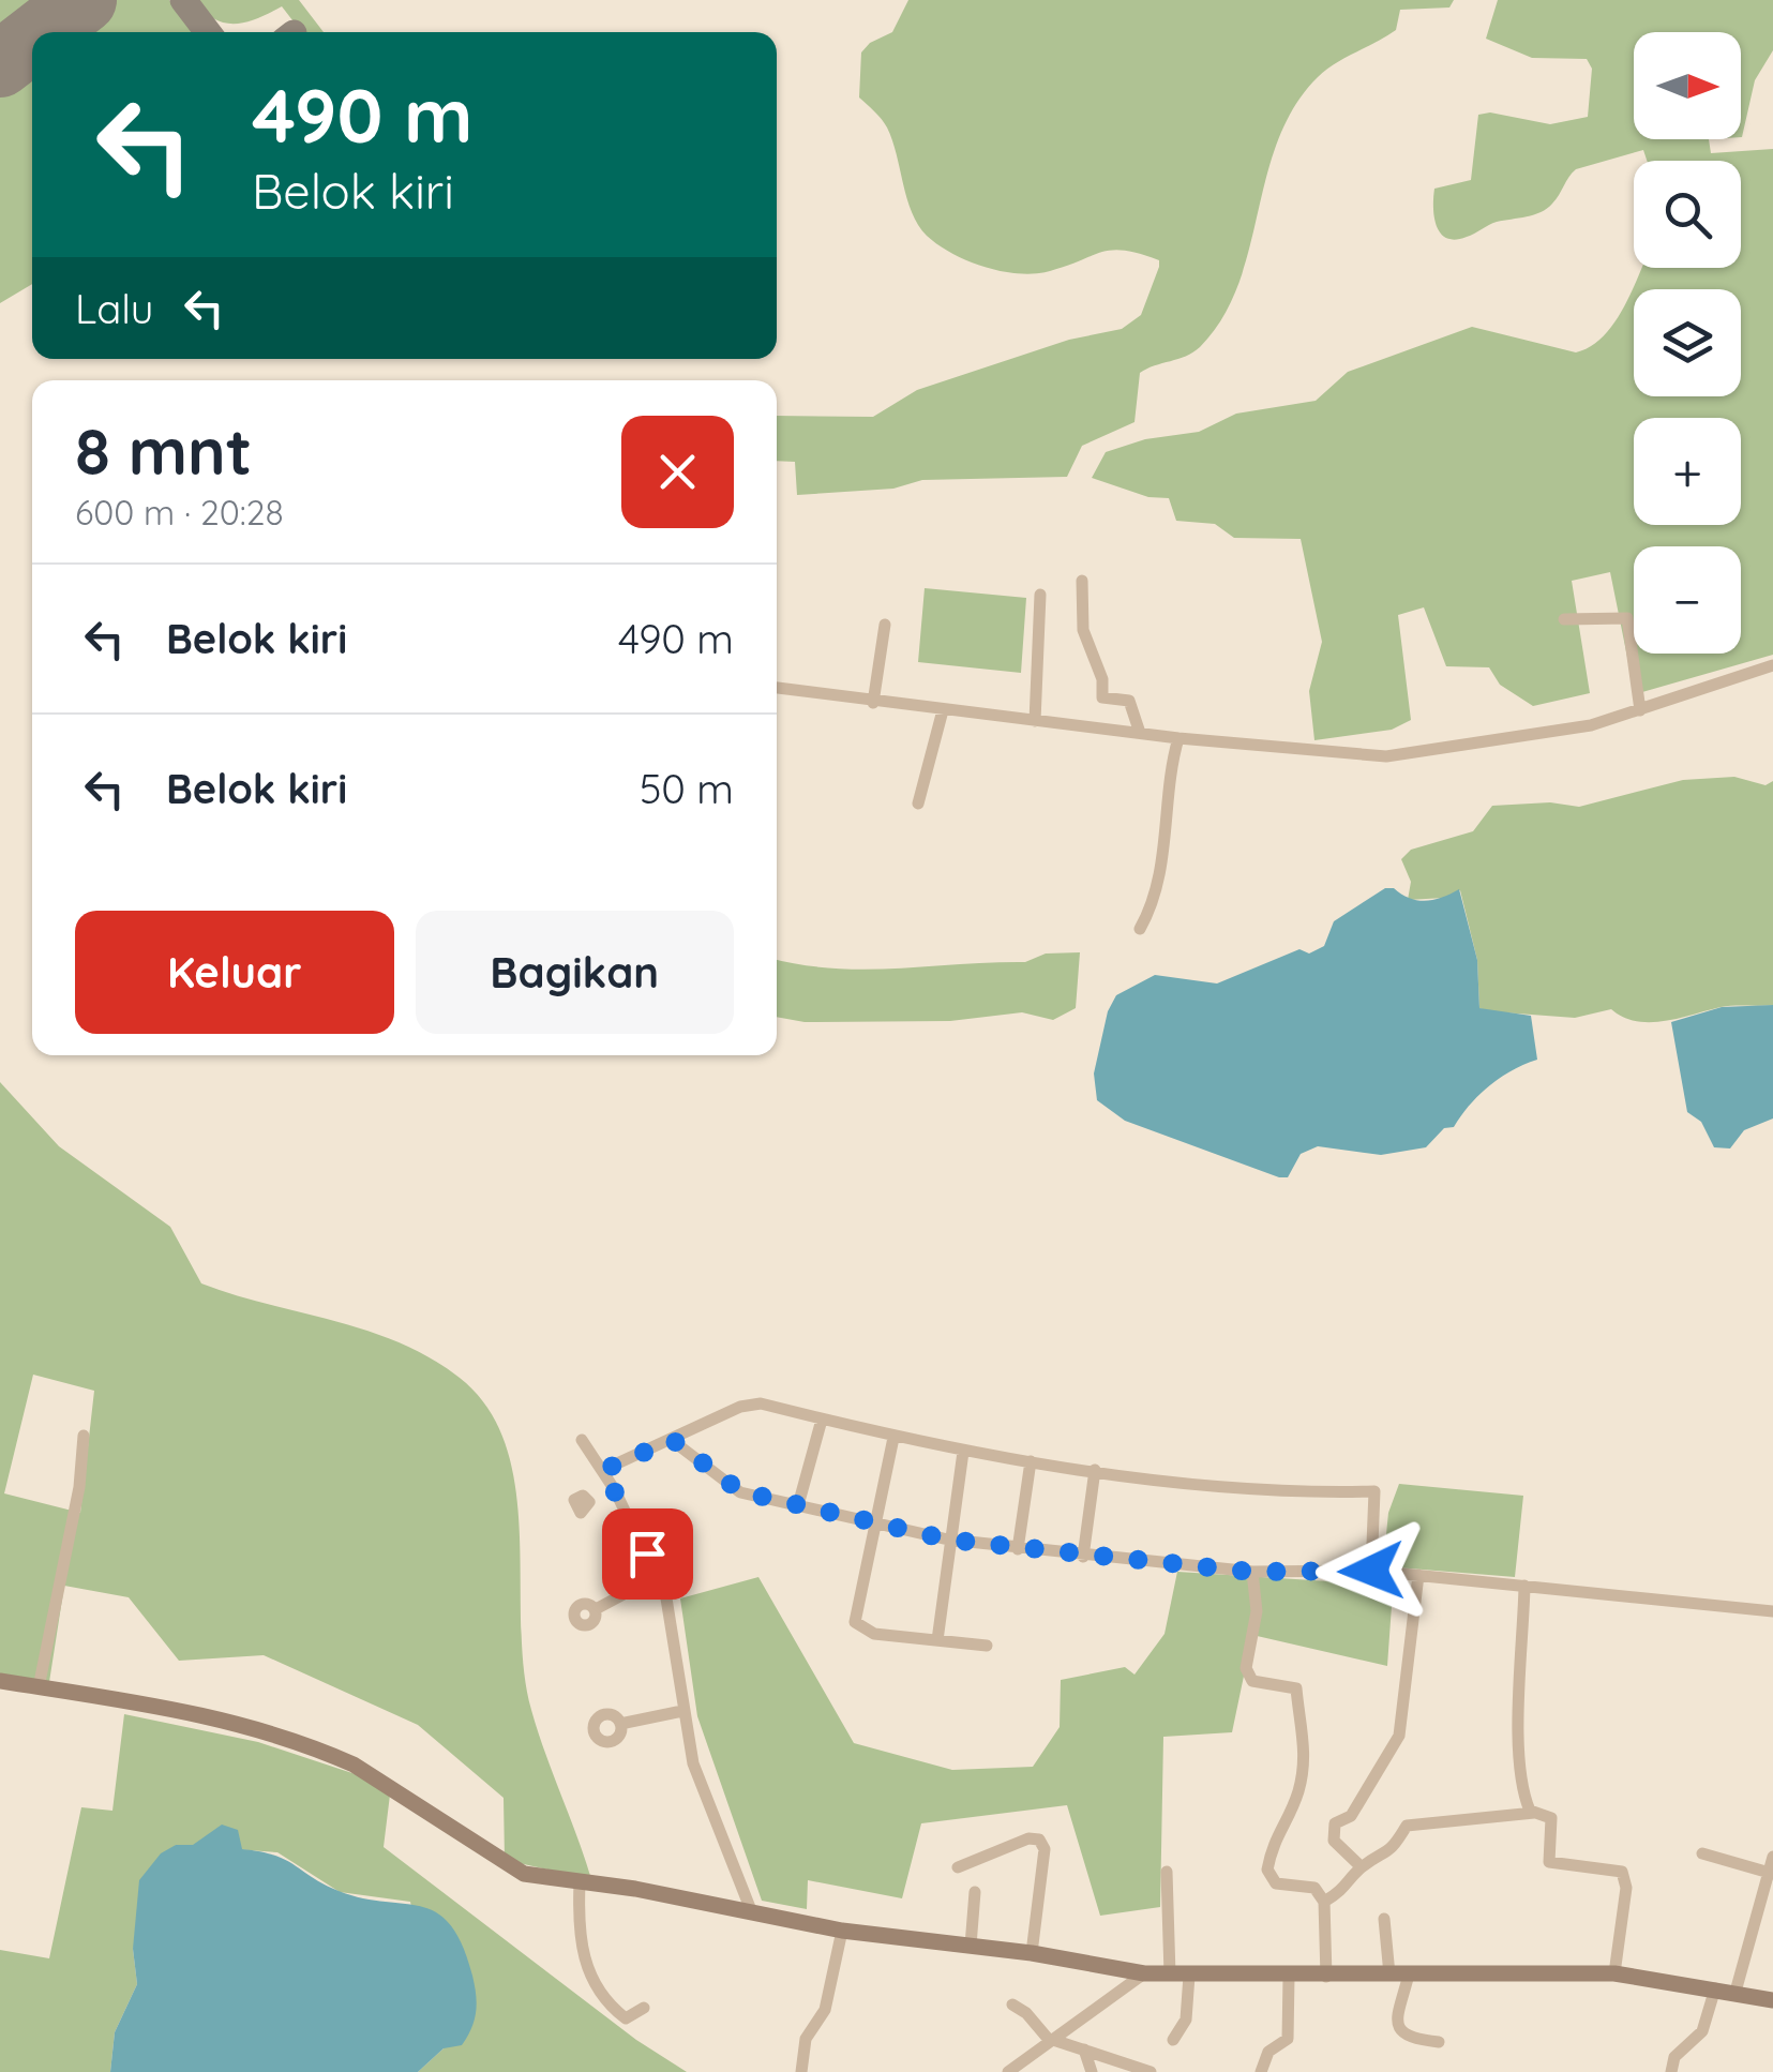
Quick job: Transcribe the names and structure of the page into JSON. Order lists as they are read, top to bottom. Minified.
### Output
{"north":"right","page":{"map_buttons":["+","−"],"turn":["490 m","Belok kiri"],"then":"Lalu","heading":["8 mnt","600 m · 20:28"],"list":[{"name":"Belok kiri","value":"490 m"},{"name":"Belok kiri","value":"50 m"}],"buttons":["Keluar","Bagikan"]}}
